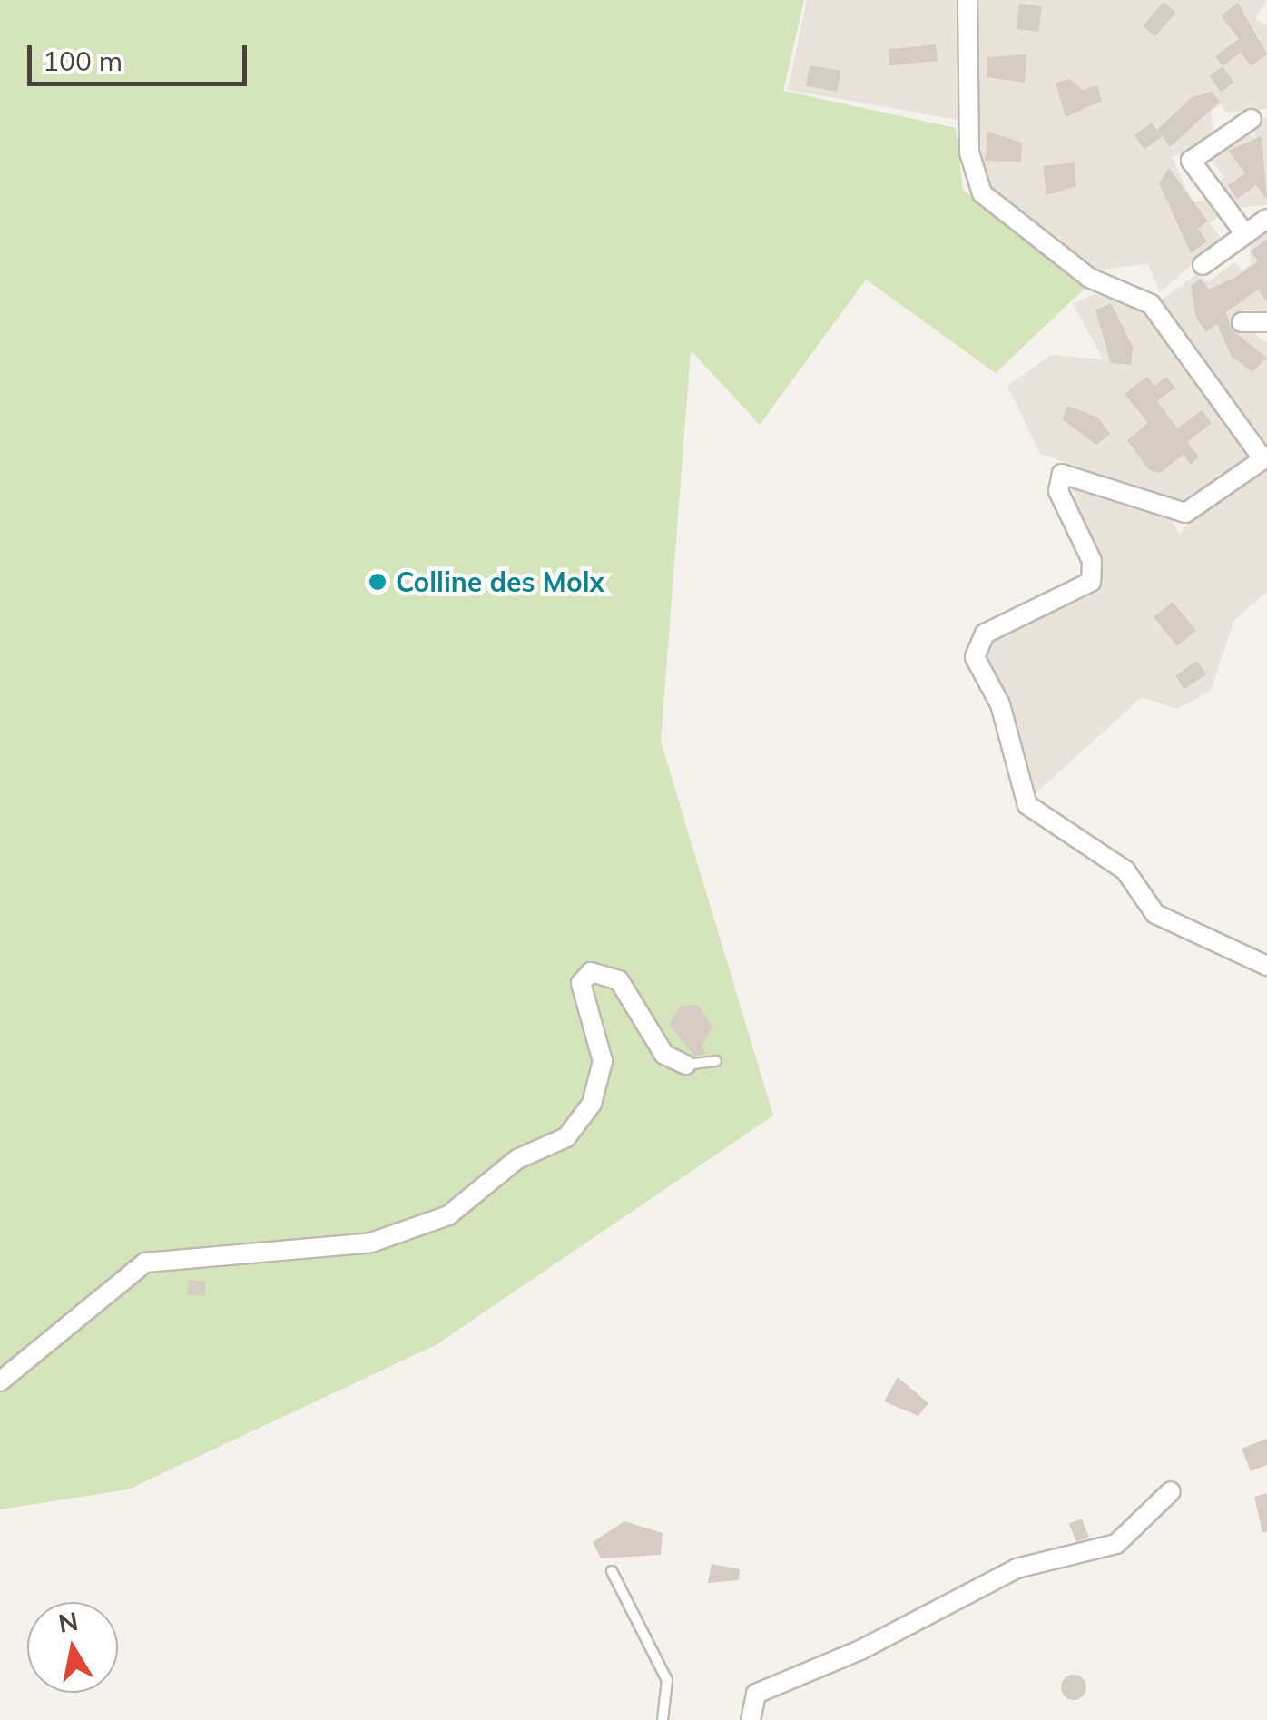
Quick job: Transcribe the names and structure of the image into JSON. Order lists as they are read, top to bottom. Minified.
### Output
{"places":["Colline des Molx"],"scale_bar":"100 m","north":"top"}
